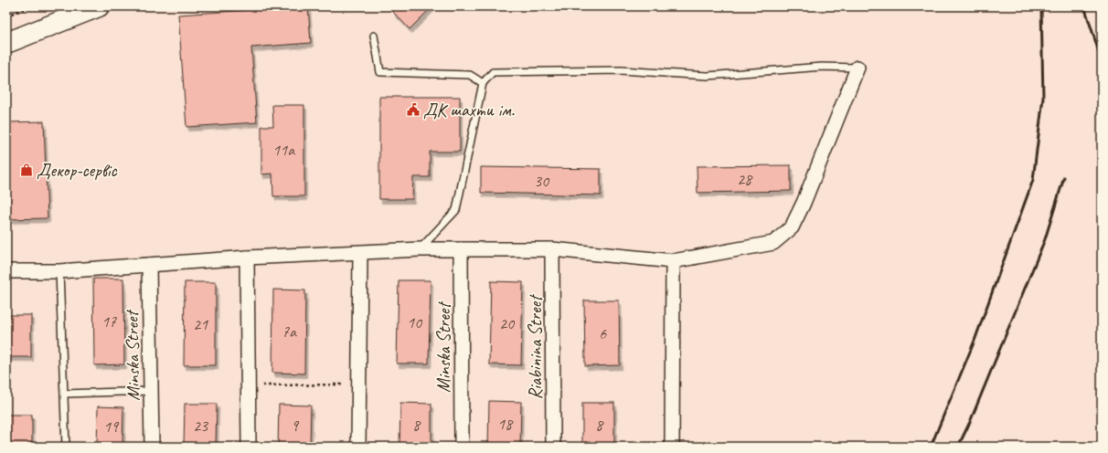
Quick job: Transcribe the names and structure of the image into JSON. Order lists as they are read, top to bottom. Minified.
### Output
{"streets":{"street":["Minska Street","Riabinina Street"]},"places":{"public building":["ДК шахти ім."],"shop":["Декор-сервіс"]},"house_numbers":["11а","28","30","17","10","20","21","7а","6","18","8","8","23","9","19"]}
